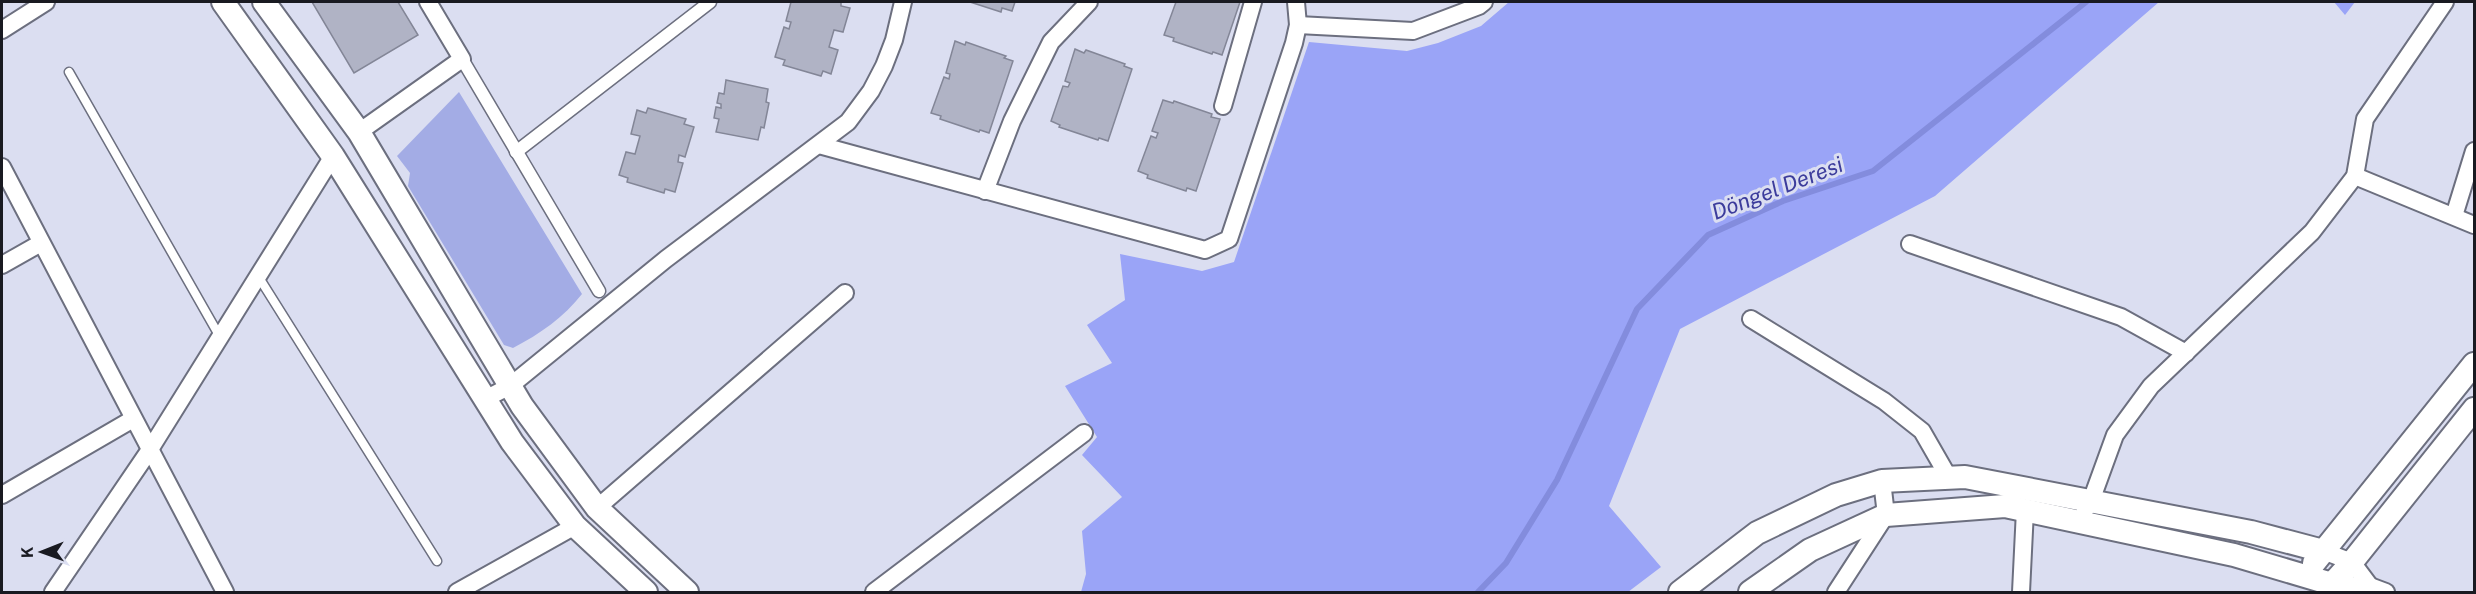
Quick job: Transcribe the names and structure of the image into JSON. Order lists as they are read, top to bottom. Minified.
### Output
{"water":["Döngel Deresi"],"north":"left"}
